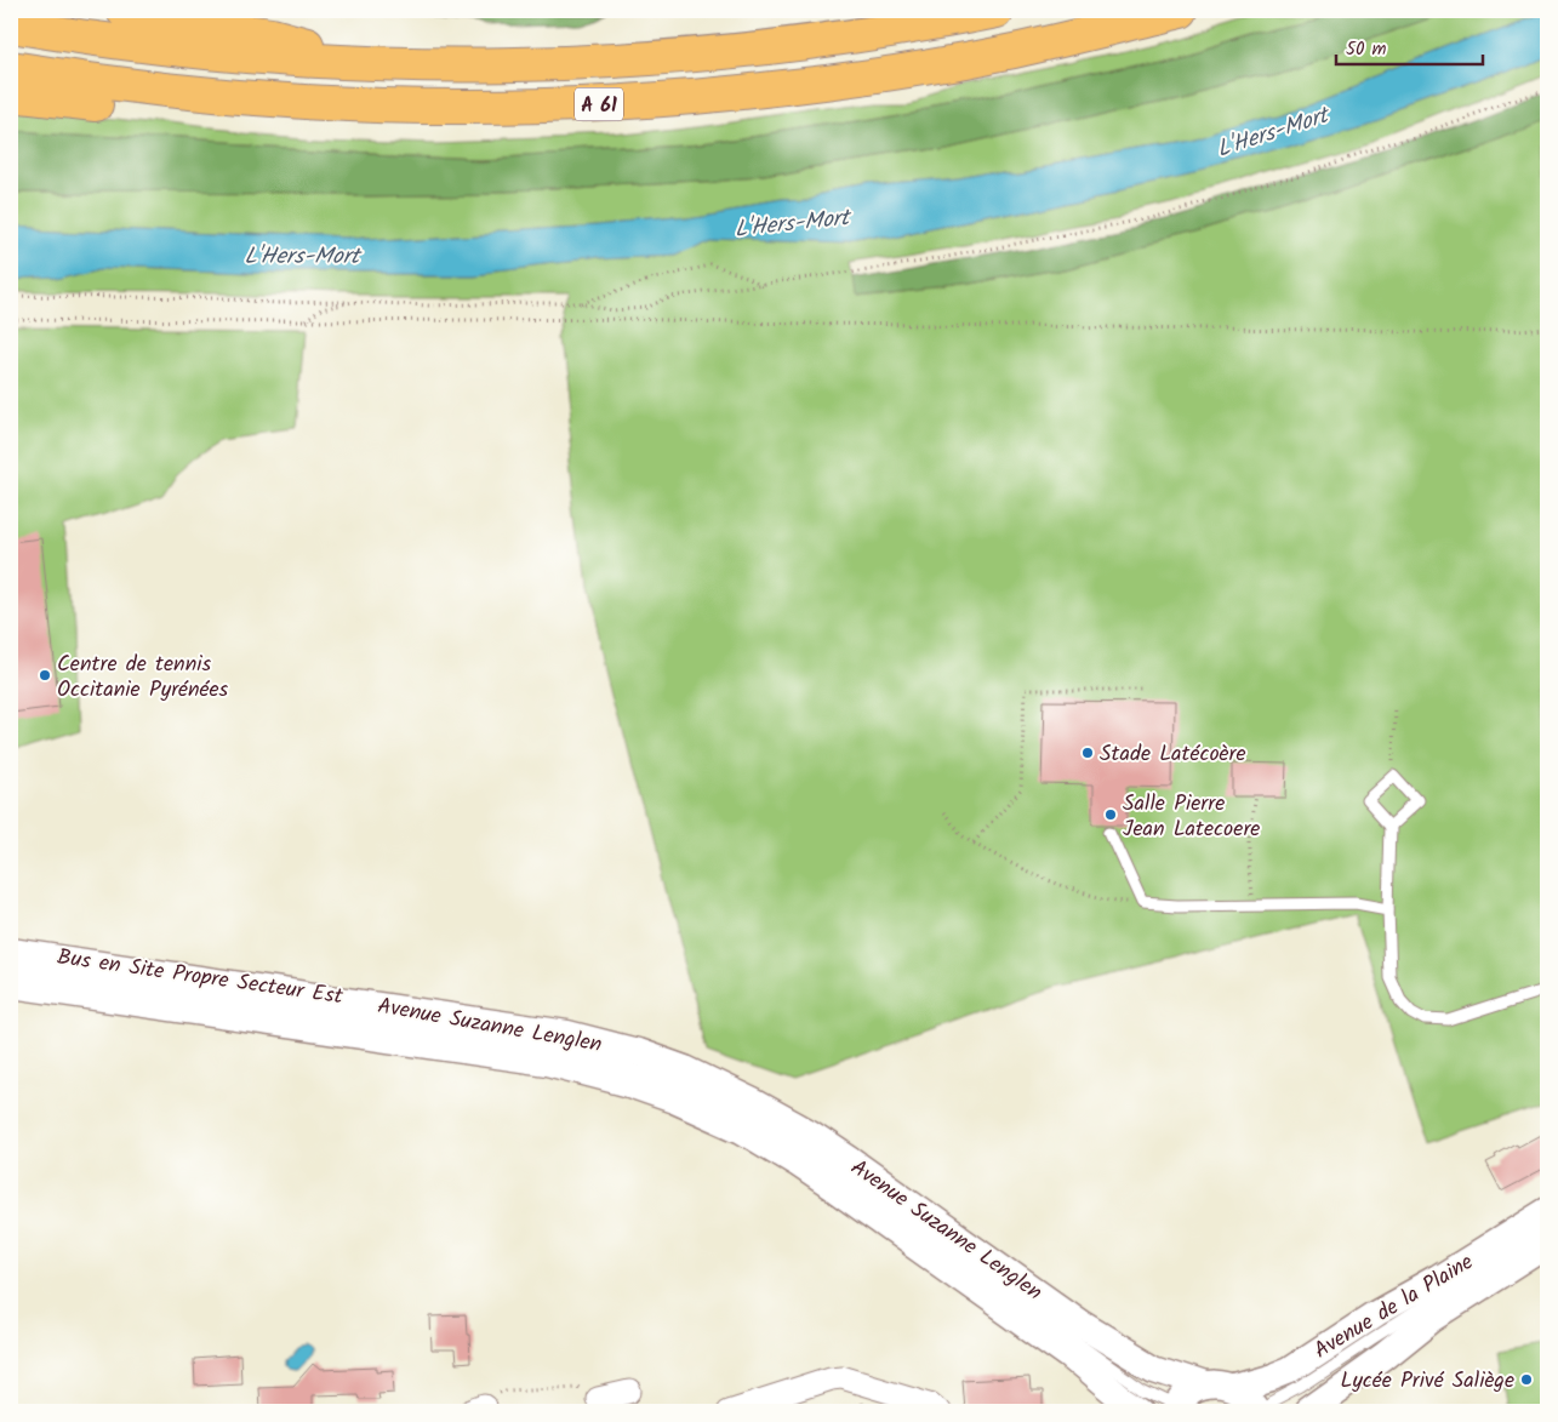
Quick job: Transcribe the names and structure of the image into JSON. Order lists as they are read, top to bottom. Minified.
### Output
{"streets":{"highway":["A 61"],"street":["Avenue Suzanne Lenglen","Avenue de la Plaine"],"lane":["Bus en Site Propre Secteur Est"]},"crossings":[["Avenue Suzanne Lenglen","Avenue de la Plaine"]],"water":["L'Hers-Mort"],"places":["Centre de tennis Occitanie Pyrénées","Stade Latécoère","Salle Pierre Jean Latecoere","Lycée Privé Saliège"],"scale_bar":"50 m"}
